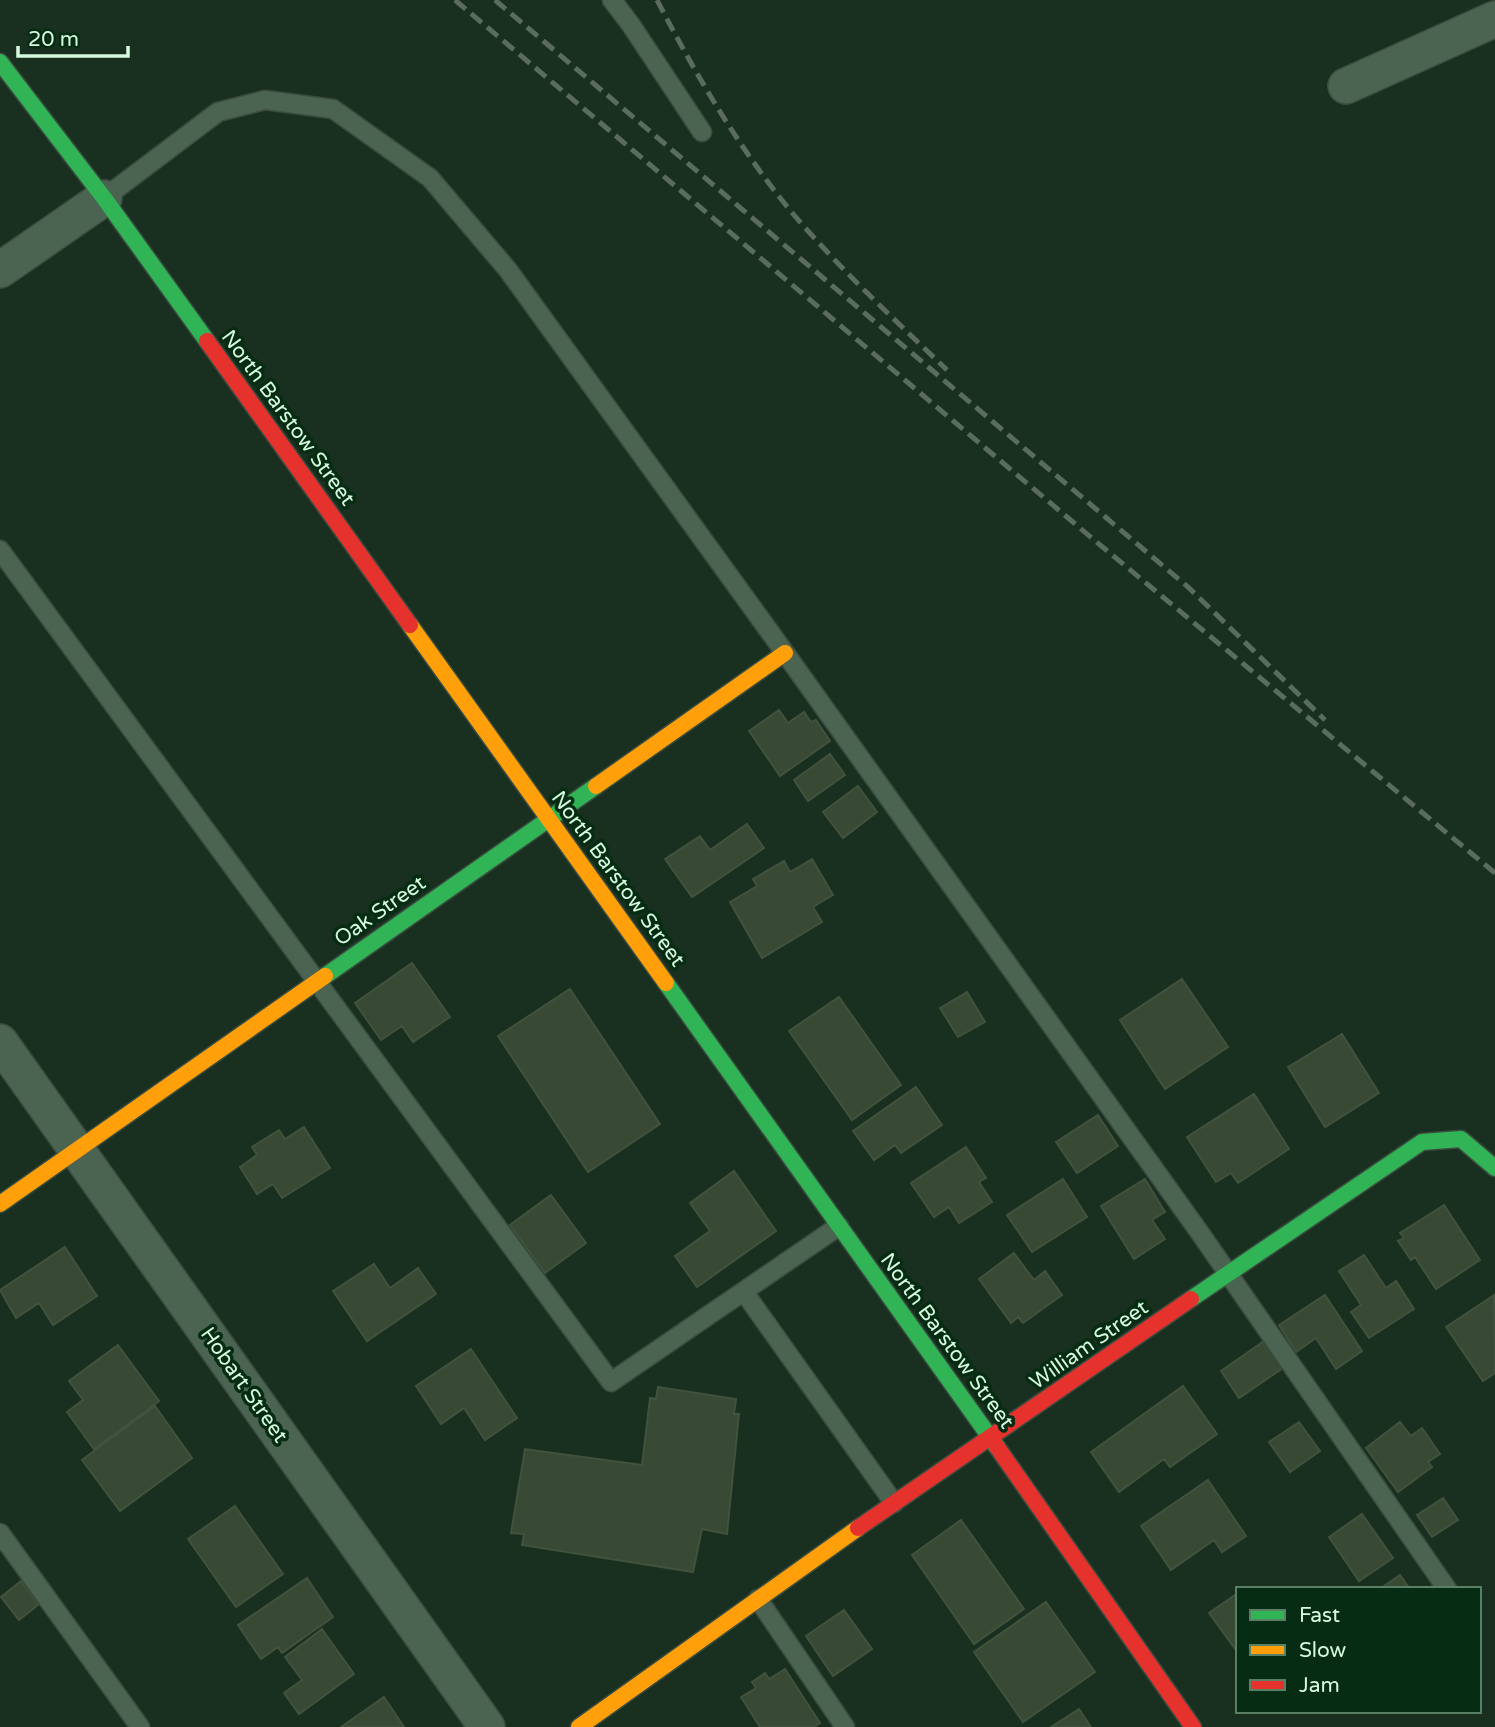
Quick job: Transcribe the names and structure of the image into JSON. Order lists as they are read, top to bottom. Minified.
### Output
{"streets":{"street":["North Barstow Street","Oak Street","William Street","Hobart Street"]},"crossings":[["North Barstow Street","Oak Street"],["North Barstow Street","William Street"],["Oak Street","Hobart Street"]],"legend":["Fast","Slow","Jam"],"scale_bar":"20 m"}
